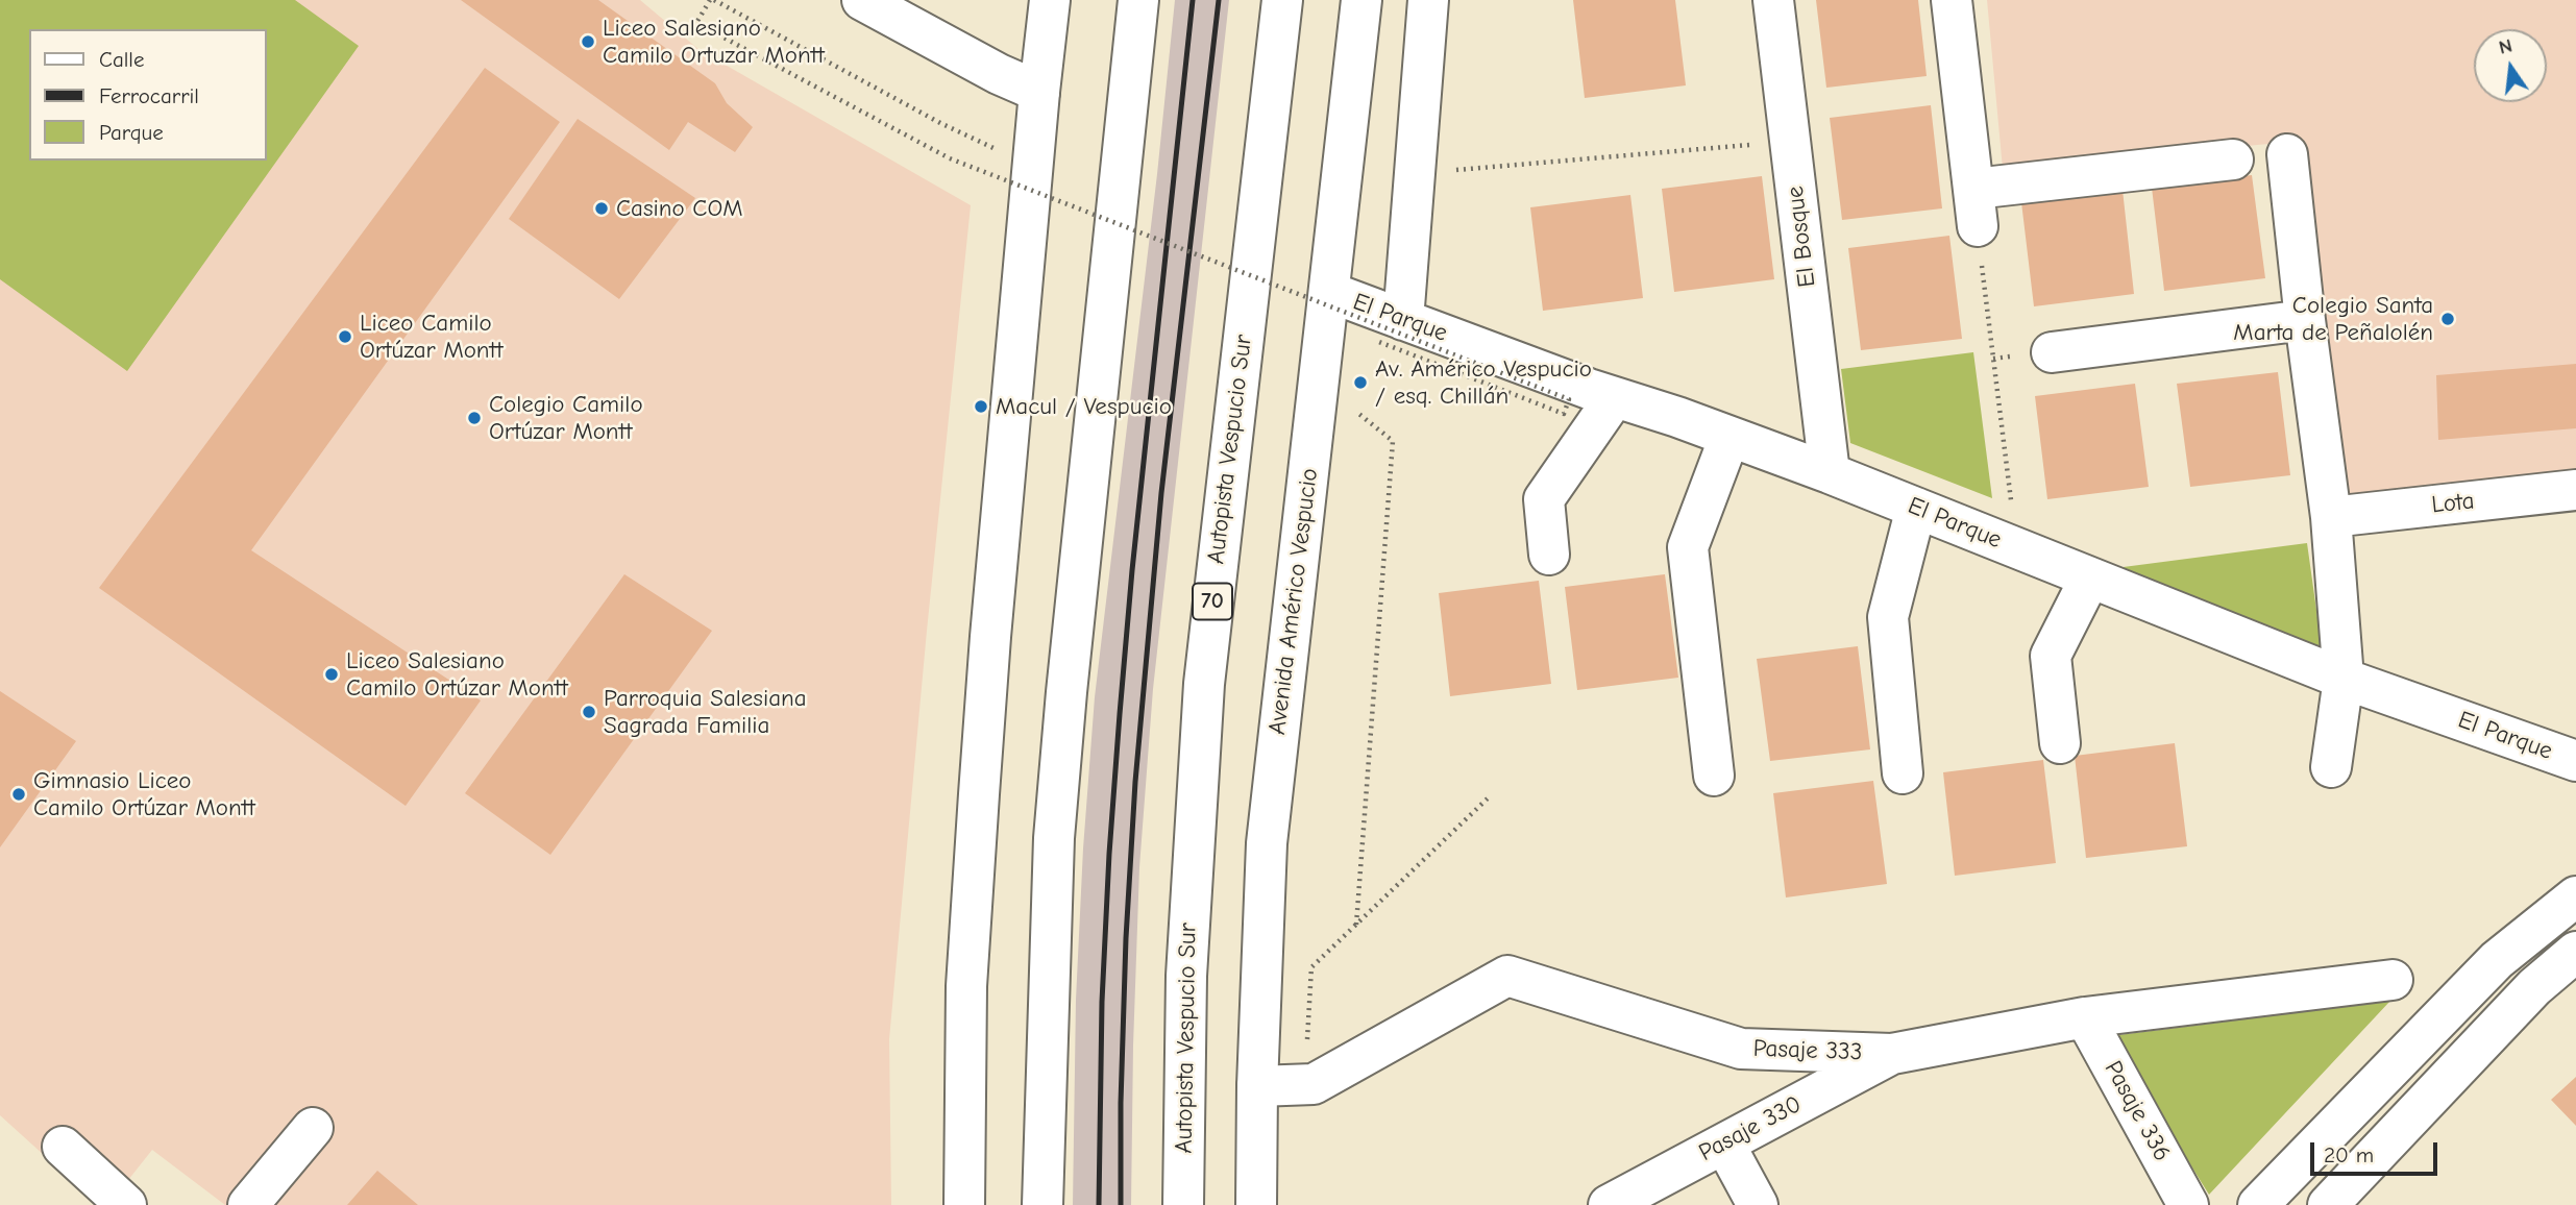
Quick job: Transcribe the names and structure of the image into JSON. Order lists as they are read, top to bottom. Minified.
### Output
{"streets":{"main road":["El Bosque","El Parque","Autopista Vespucio Sur","Lota","70","Avenida Américo Vespucio","Pasaje 333","Pasaje 336","Pasaje 330"]},"crossings":[["El Bosque","El Parque"],["El Parque","Avenida Américo Vespucio"],["Avenida Américo Vespucio","Pasaje 333"],["Pasaje 333","Pasaje 336"],["Pasaje 333","Pasaje 330"]],"places":["Liceo Salesiano Camilo Ortuzar Montt","Casino COM","Colegio Santa Marta de Peñalolén","Liceo Camilo Ortúzar Montt","Av. Américo Vespucio / esq. Chillán","Macul / Vespucio","Colegio Camilo Ortúzar Montt","Liceo Salesiano Camilo Ortúzar Montt","Parroquia Salesiana Sagrada Familia","Gimnasio Liceo Camilo Ortúzar Montt"],"legend":["Calle","Ferrocarril","Parque"],"scale_bar":"20 m","north":"top"}
